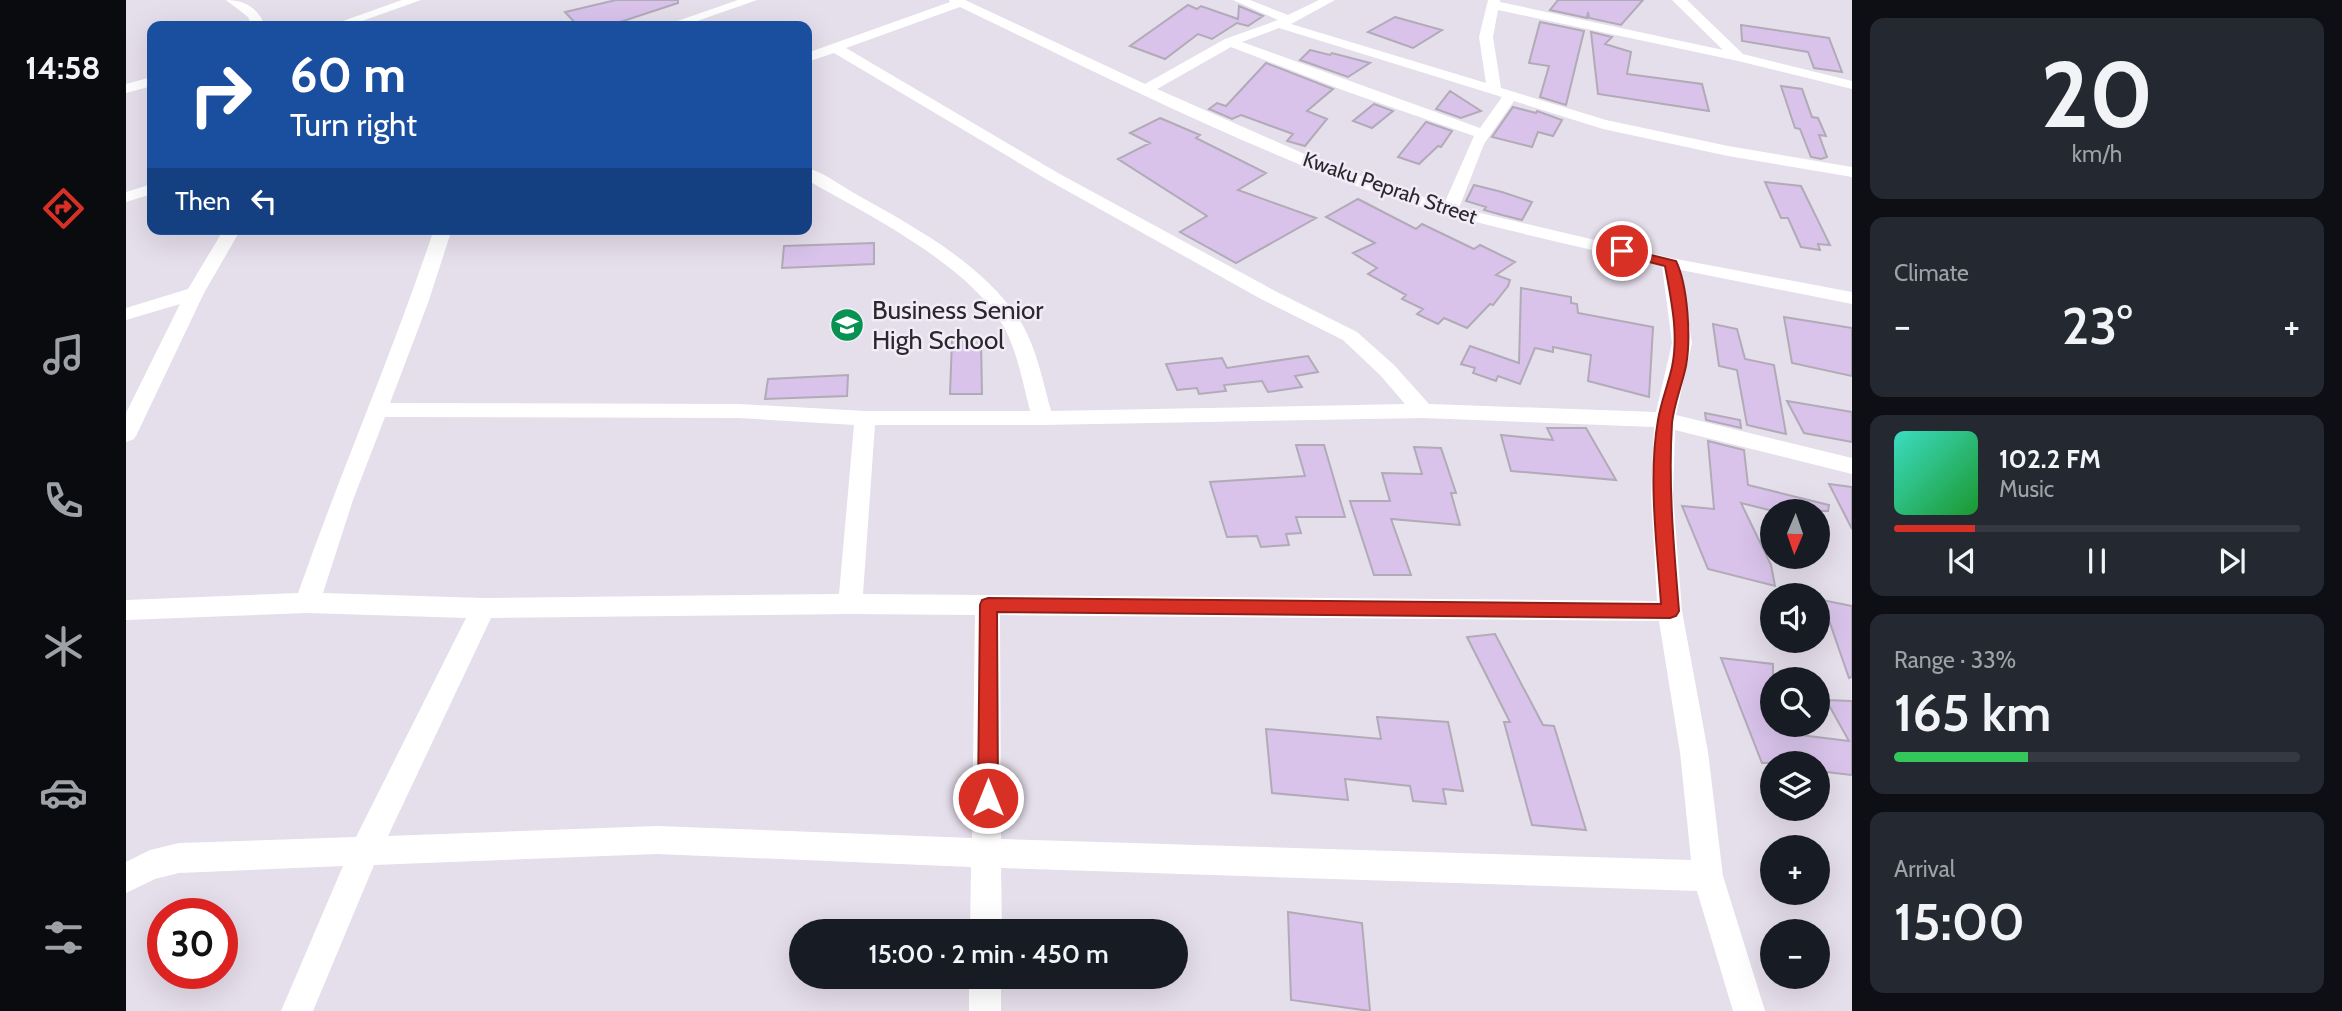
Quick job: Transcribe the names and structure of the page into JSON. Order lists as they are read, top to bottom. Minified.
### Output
{"streets":{"street":["Kwaku Peprah Street"]},"places":{"school or university":["Business Senior High School"]},"north":"bottom","page":{"tabs":"14:58","tile":[["20","km/h"],"Climate",["Range · 33%","165 km"],["Arrival","15:00"]],"turn":["60 m","Turn right"],"then":"Then","heat":["−","23°","+"],"song":["102.2 FM","Music"],"map_buttons":["+","−"],"limit":"30","trip":"15:00 · 2 min · 450 m"}}
